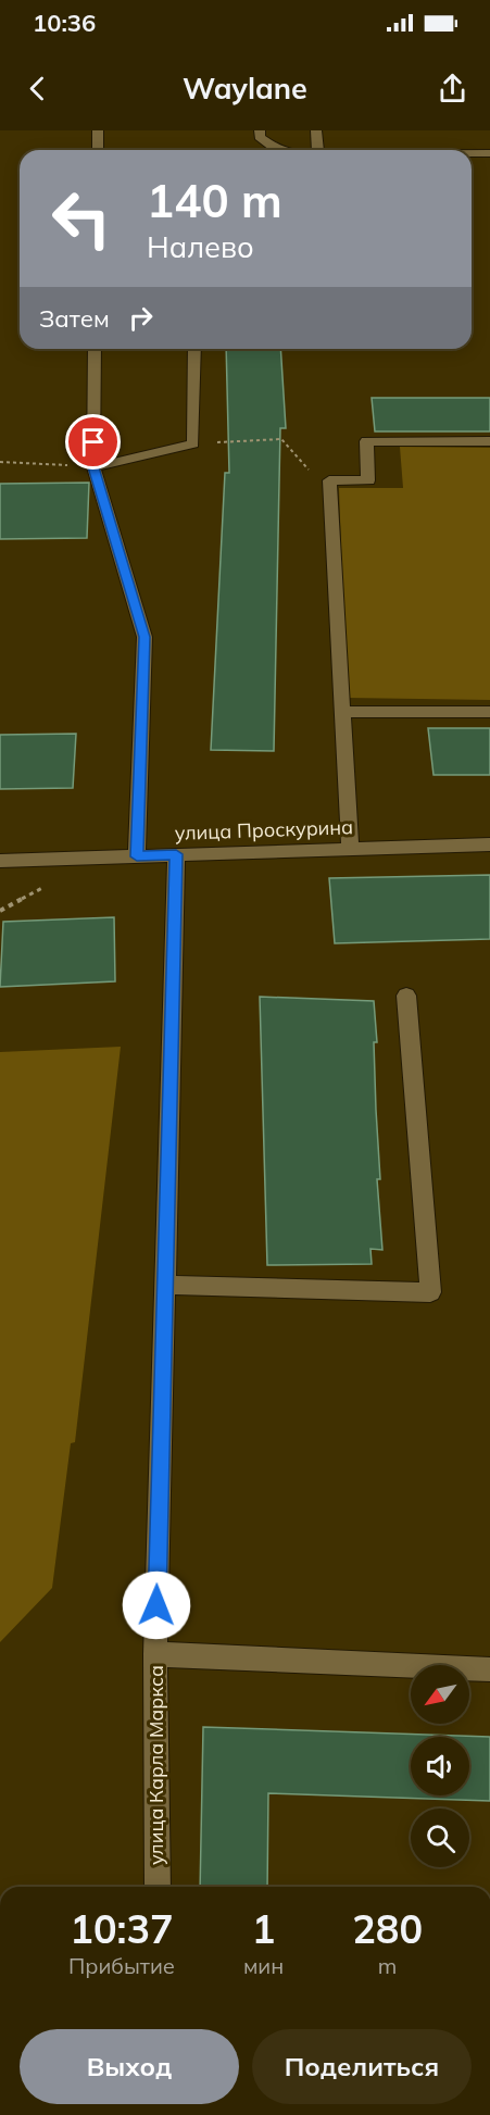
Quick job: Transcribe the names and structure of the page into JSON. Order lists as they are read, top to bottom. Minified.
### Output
{"streets":{"street":["улица Проскурина","улица Карла Маркса"]},"crossings":[["улица Проскурина","улица Карла Маркса"]],"north":"bottom left","page":{"status":"10:36","header":"Waylane","turn":["140 m","Налево"],"then":"Затем","eta":["10:37","Прибытие","1","мин","280","m"],"buttons":["Выход","Поделиться"]}}
